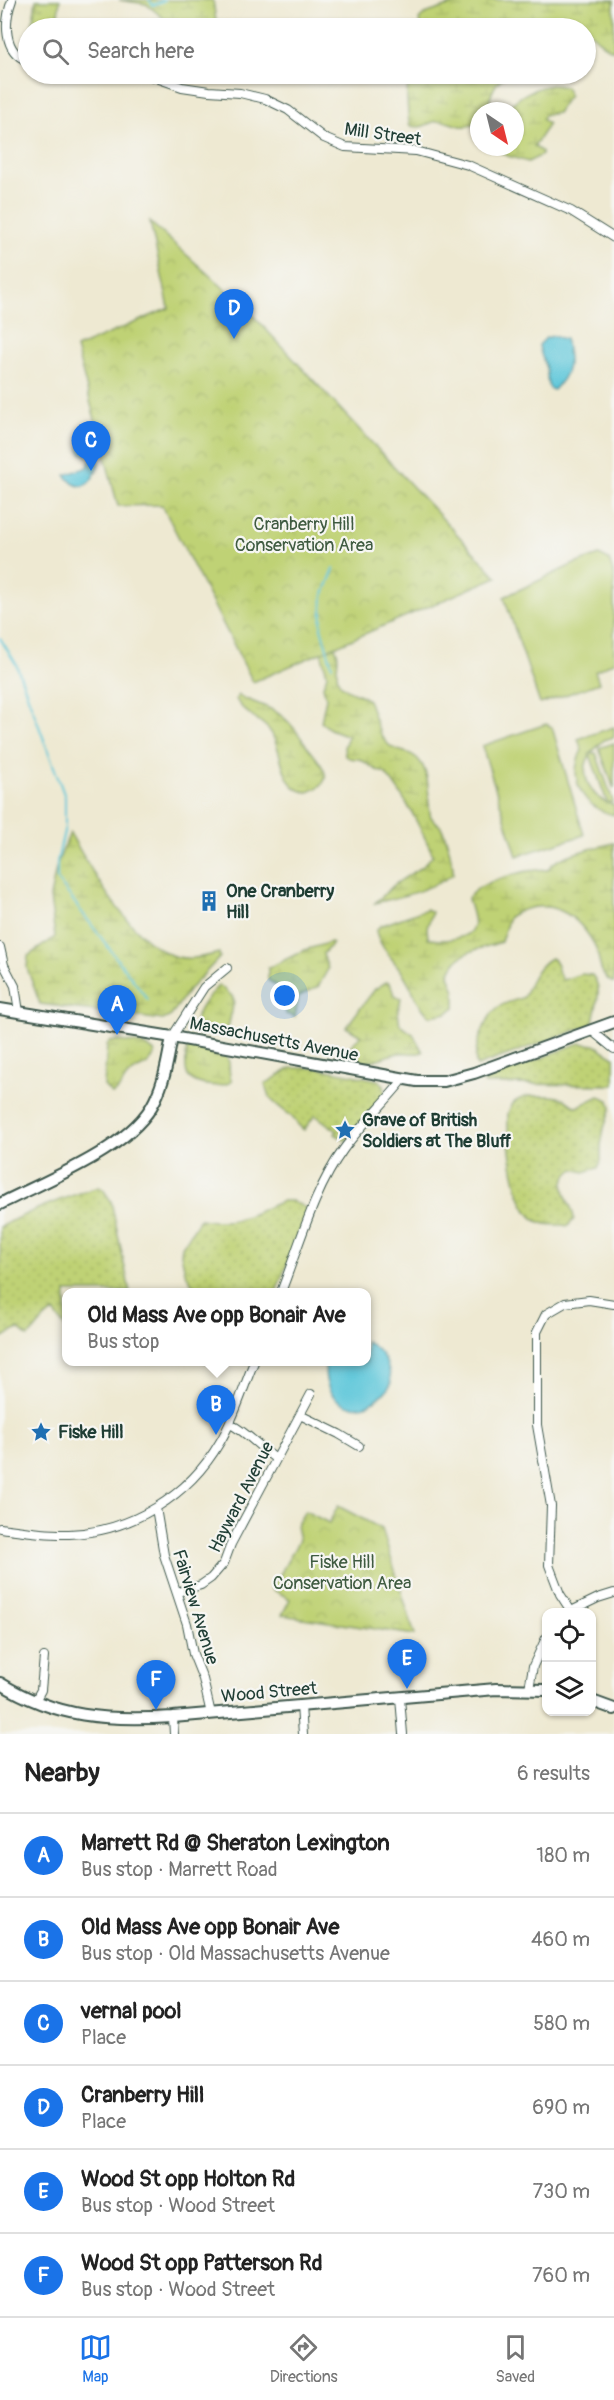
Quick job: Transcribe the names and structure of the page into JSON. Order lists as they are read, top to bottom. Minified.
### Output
{"streets":{"main road":["Massachusetts Avenue","Wood Street"],"street":["Mill Street","Hayward Avenue","Fairview Avenue"]},"crossings":[["Hayward Avenue","Fairview Avenue"],["Fairview Avenue","Wood Street"]],"parks":["Cranberry Hill Conservation Area","Fiske Hill Conservation Area"],"places":{"building":["One Cranberry Hill"],"place":["Grave of British Soldiers at The Bluff","Fiske Hill"]},"north":"bottom right","page":{"search":"Search here","pins":["D","C","A","B","E","F"],"popup":["Old Mass Ave opp Bonair Ave","Bus stop"],"heading":["Nearby","6 results"],"list":[{"mark":"A","name":"Marrett Rd @ Sheraton Lexington","note":"Bus stop · Marrett Road","value":"180 m"},{"mark":"B","name":"Old Mass Ave opp Bonair Ave","note":"Bus stop · Old Massachusetts Avenue","value":"460 m"},{"mark":"C","name":"vernal pool","note":"Place","value":"580 m"},{"mark":"D","name":"Cranberry Hill","note":"Place","value":"690 m"},{"mark":"E","name":"Wood St opp Holton Rd","note":"Bus stop · Wood Street","value":"730 m"},{"mark":"F","name":"Wood St opp Patterson Rd","note":"Bus stop · Wood Street","value":"760 m"}],"nav":["Map","Directions","Saved"]}}
